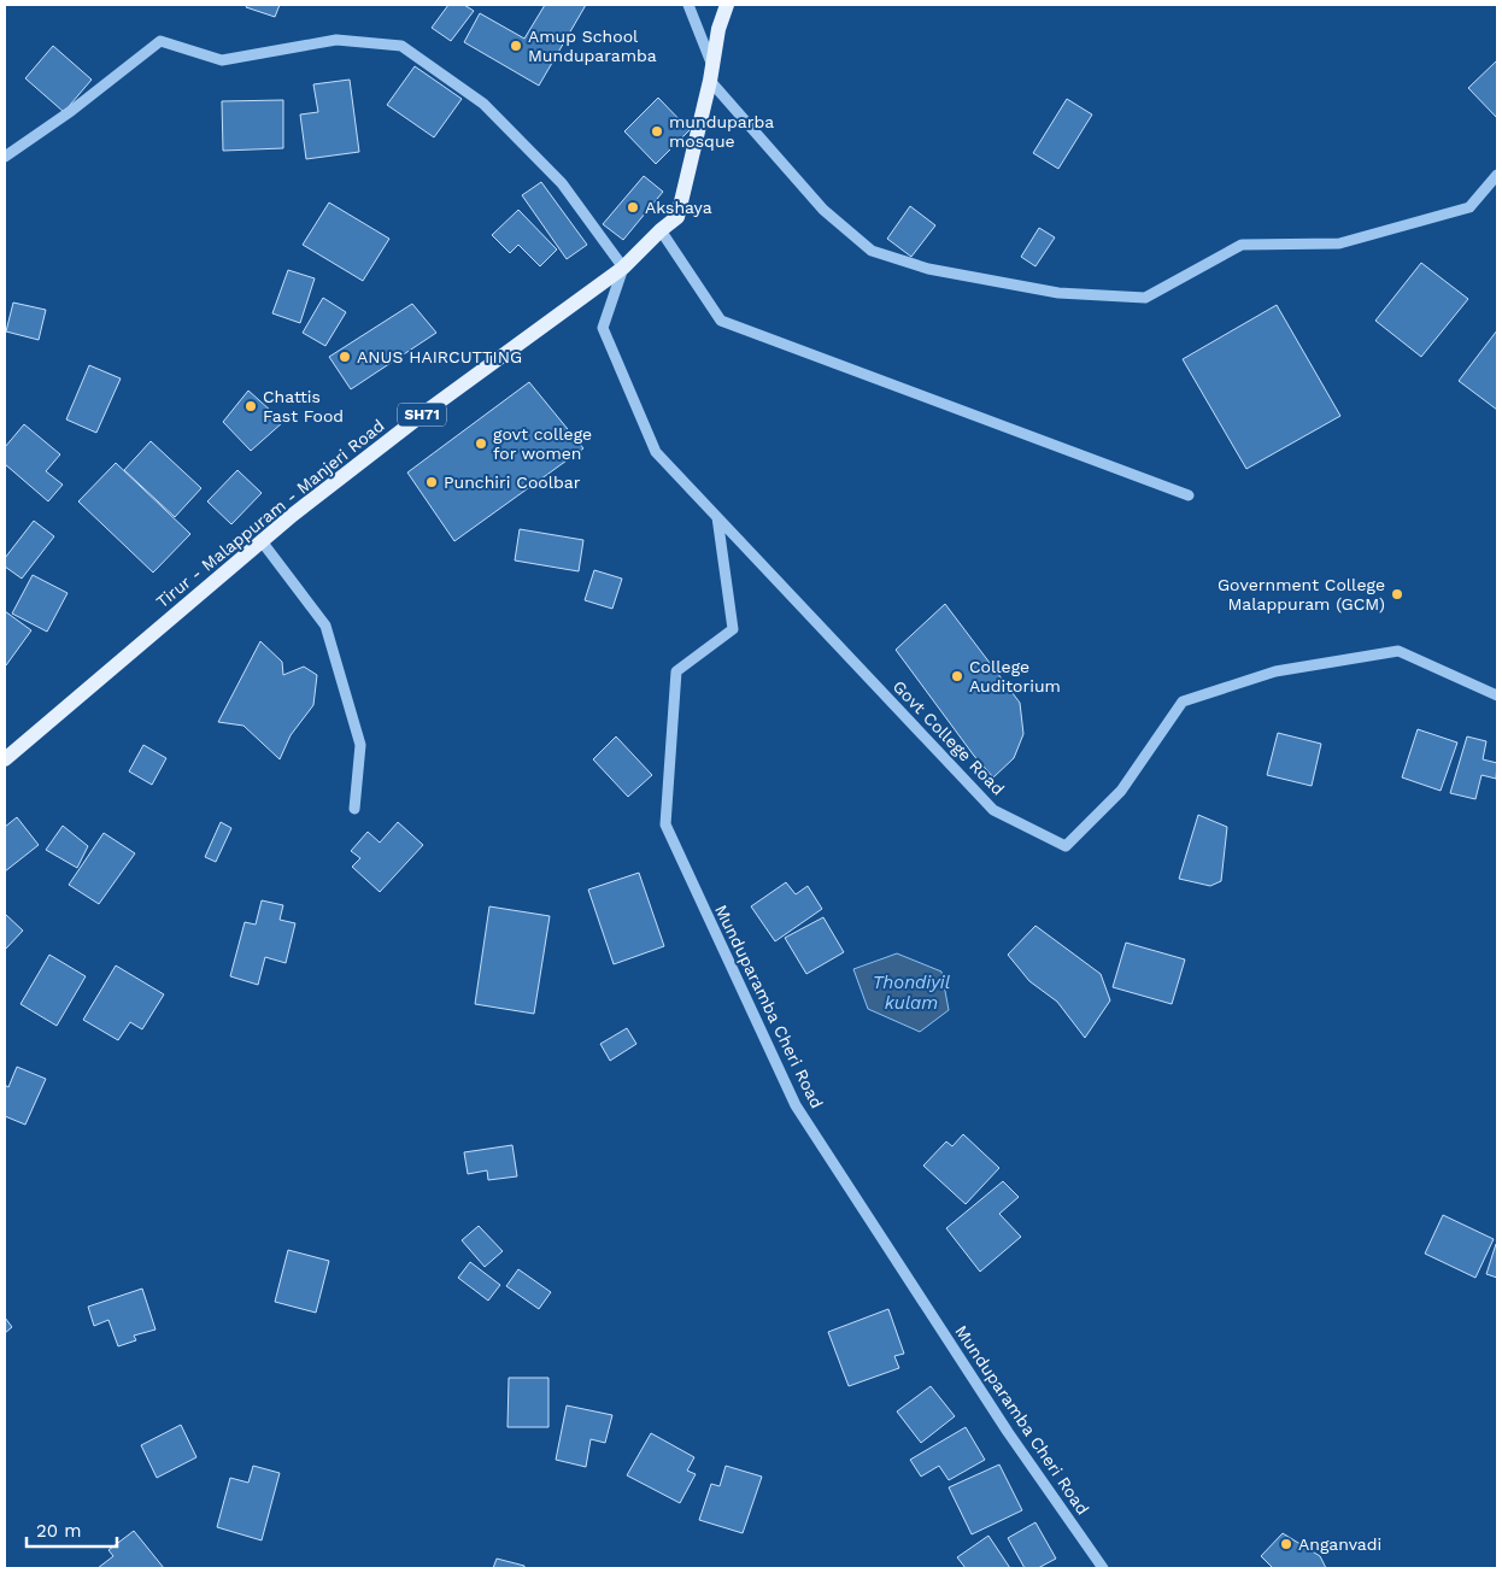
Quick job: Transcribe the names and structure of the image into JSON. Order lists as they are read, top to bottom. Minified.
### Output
{"streets":{"main road":["SH71","Tirur - Malappuram - Manjeri Road"],"street":["Govt College Road","Munduparamba Cheri Road"]},"crossings":[["Tirur - Malappuram - Manjeri Road","Govt College Road"],["Govt College Road","Munduparamba Cheri Road"]],"water":["Thondiyil kulam"],"places":["Amup School Munduparamba","munduparba mosque","Akshaya","ANUS HAIRCUTTING","Chattis Fast Food","govt college for women","Punchiri Coolbar","Government College Malappuram (GCM)","College Auditorium","Anganvadi"],"scale_bar":"20 m"}
